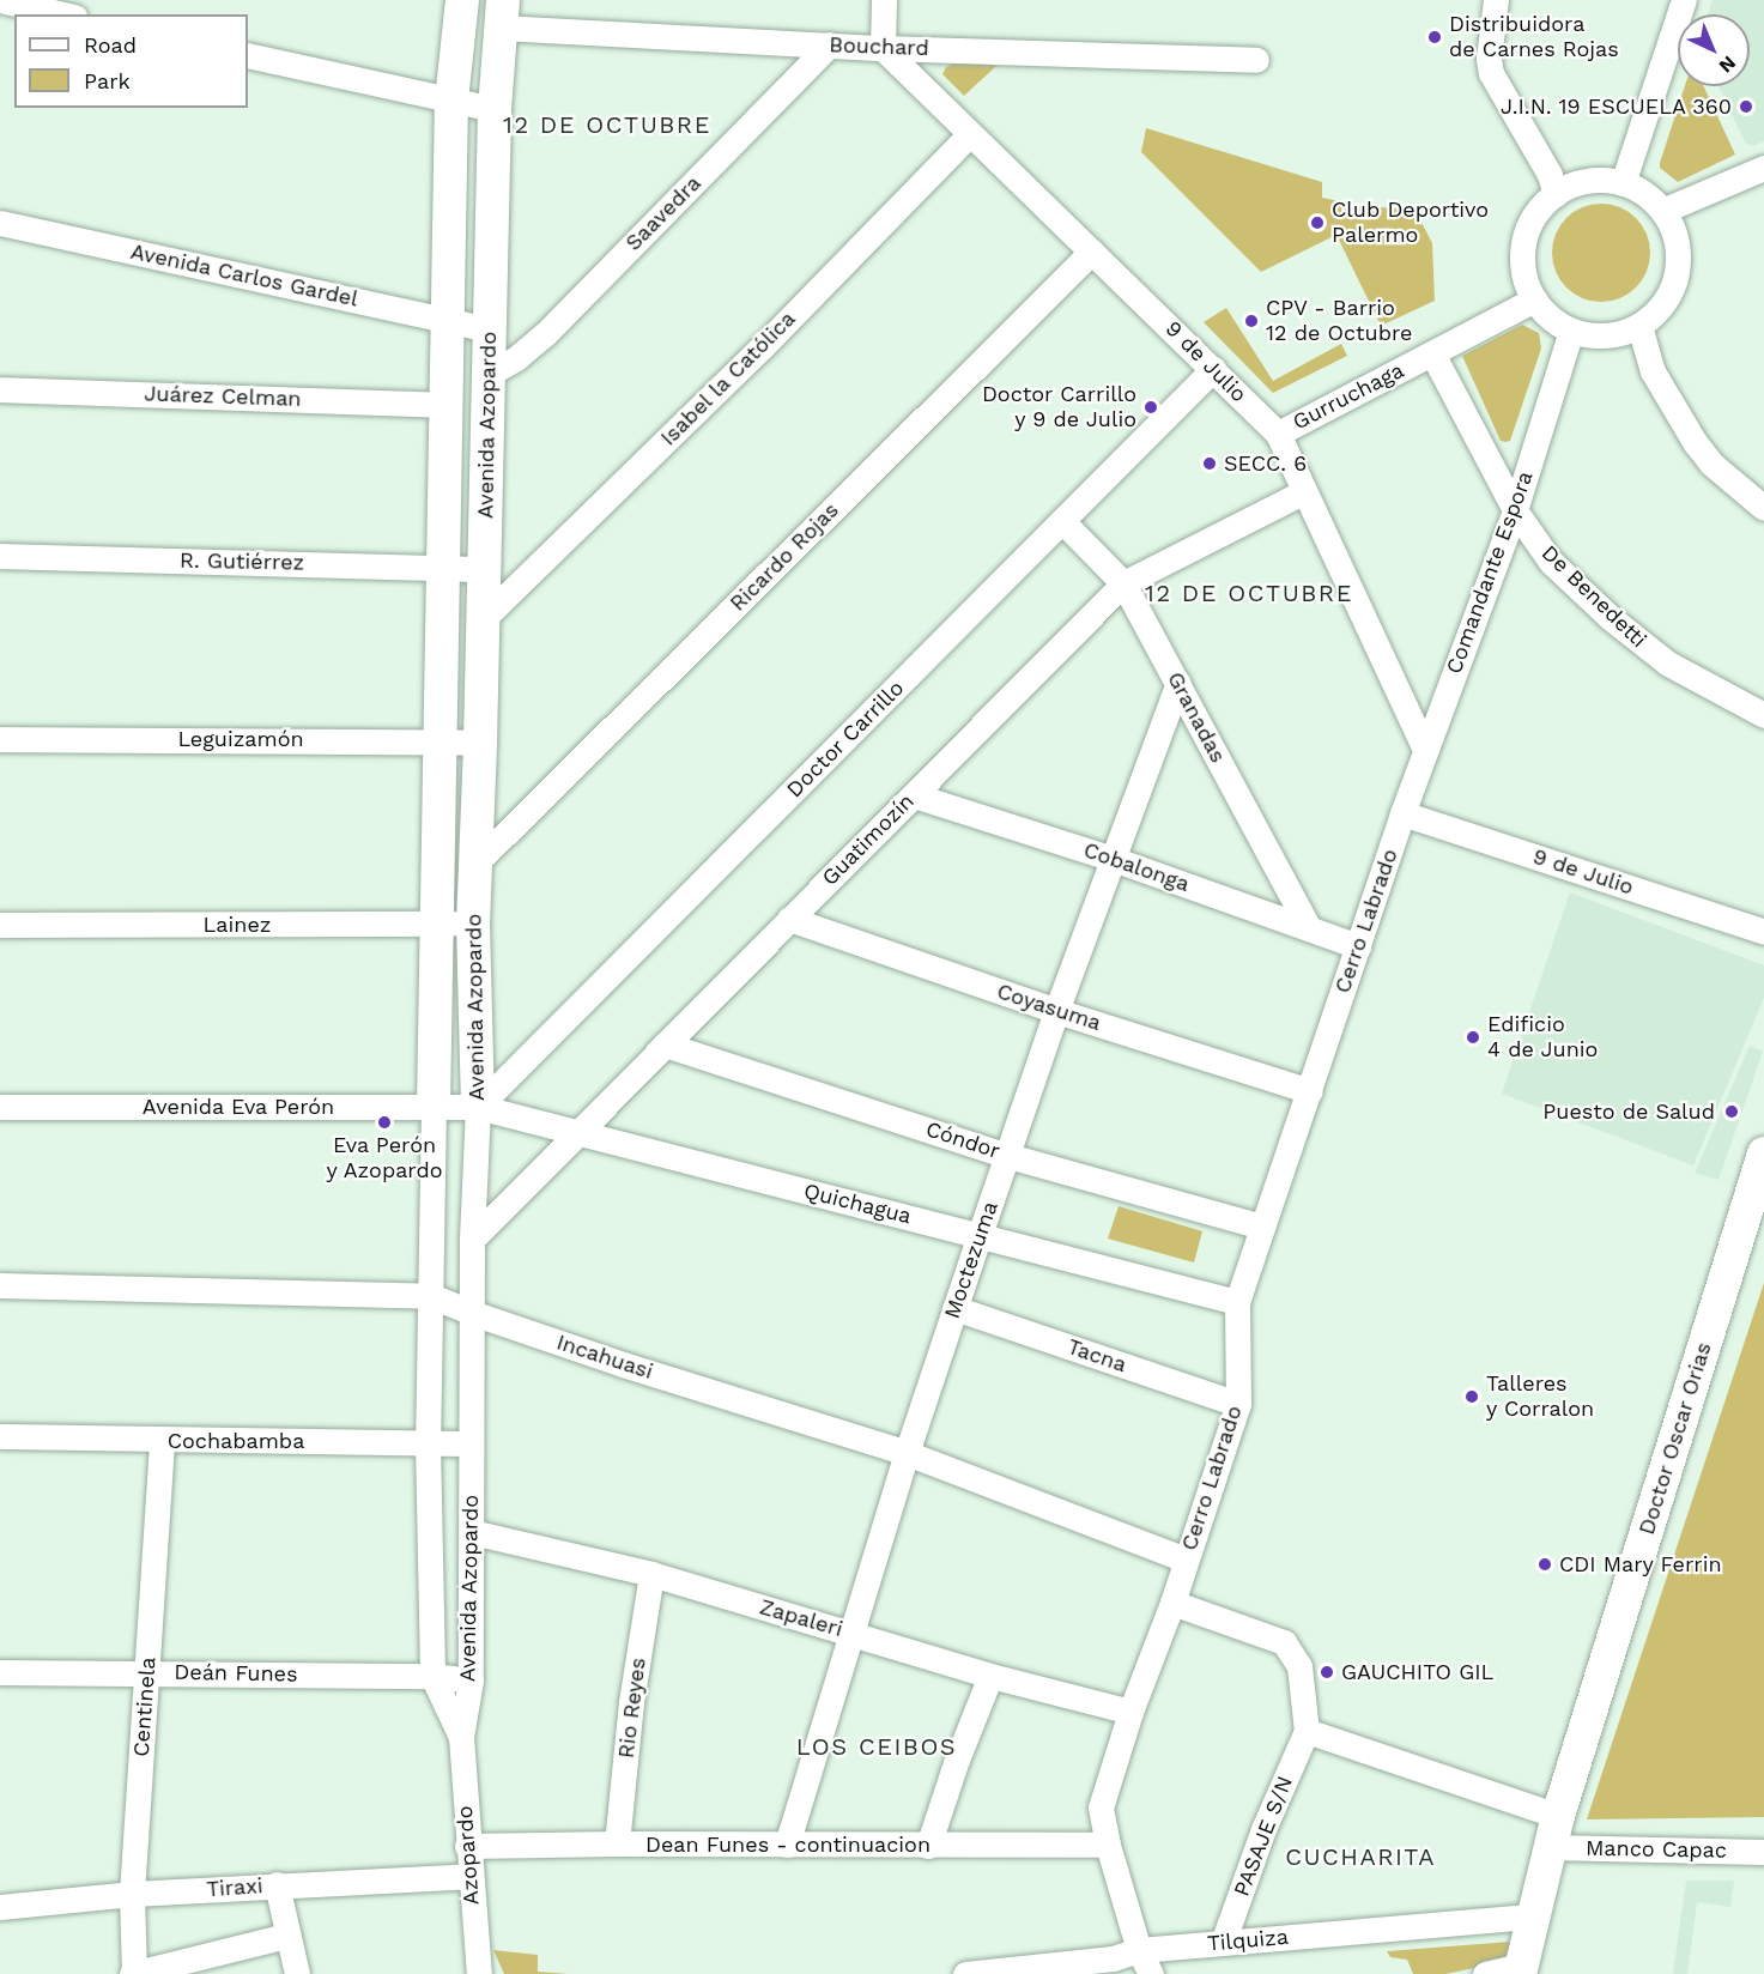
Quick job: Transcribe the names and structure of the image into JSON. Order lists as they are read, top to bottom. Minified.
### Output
{"streets":{"street":["Bouchard","Saavedra","Avenida Carlos Gardel","9 de Julio","Isabel la Católica","Juárez Celman","Gurruchaga","Avenida Azopardo","Ricardo Rojas","R. Gutiérrez","Comandante Espora","De Benedetti","Granadas","Leguizamón","Doctor Carrillo","Guatimozín","Cobalonga","Cerro Labrado","Lainez","Coyasuma","Avenida Eva Perón","Cóndor","Quichagua","Moctezuma","Tacna","Incahuasi","Doctor Oscar Orias","Cochabamba","Zapaleri","Deán Funes","Centinela","Rio Reyes","PASAJE S/N","Dean Funes - continuacion","Manco Capac","Azopardo","Tiraxi","Tilquiza"]},"crossings":[["Bouchard","Saavedra"],["Bouchard","9 de Julio"],["Bouchard","Avenida Azopardo"],["Saavedra","Avenida Azopardo"],["Avenida Carlos Gardel","Avenida Azopardo"],["9 de Julio","Isabel la Católica"],["9 de Julio","Gurruchaga"],["9 de Julio","Ricardo Rojas"],["9 de Julio","Comandante Espora"],["9 de Julio","Doctor Carrillo"],["9 de Julio","Guatimozín"],["9 de Julio","Cerro Labrado"],["Isabel la Católica","Avenida Azopardo"],["Juárez Celman","Avenida Azopardo"],["Gurruchaga","Comandante Espora"],["Gurruchaga","De Benedetti"],["Avenida Azopardo","Ricardo Rojas"],["Avenida Azopardo","R. Gutiérrez"],["Avenida Azopardo","Leguizamón"],["Avenida Azopardo","Doctor Carrillo"],["Avenida Azopardo","Guatimozín"],["Avenida Azopardo","Lainez"],["Avenida Azopardo","Avenida Eva Perón"],["Avenida Azopardo","Quichagua"],["Avenida Azopardo","Incahuasi"],["Avenida Azopardo","Cochabamba"],["Avenida Azopardo","Zapaleri"],["Avenida Azopardo","Deán Funes"],["Avenida Azopardo","Azopardo"],["Comandante Espora","De Benedetti"],["Comandante Espora","Cerro Labrado"],["Granadas","Doctor Carrillo"],["Granadas","Guatimozín"],["Granadas","Cobalonga"],["Granadas","Moctezuma"],["Doctor Carrillo","Avenida Eva Perón"],["Doctor Carrillo","Quichagua"],["Guatimozín","Cobalonga"],["Guatimozín","Coyasuma"],["Guatimozín","Cóndor"],["Guatimozín","Quichagua"],["Cobalonga","Cerro Labrado"],["Cobalonga","Moctezuma"],["Cerro Labrado","Coyasuma"],["Cerro Labrado","Cóndor"],["Cerro Labrado","Quichagua"],["Cerro Labrado","Tacna"],["Cerro Labrado","Incahuasi"],["Cerro Labrado","Zapaleri"],["Cerro Labrado","Dean Funes - continuacion"],["Cerro Labrado","Tilquiza"],["Coyasuma","Moctezuma"],["Avenida Eva Perón","Quichagua"],["Cóndor","Moctezuma"],["Quichagua","Moctezuma"],["Moctezuma","Tacna"],["Moctezuma","Incahuasi"],["Moctezuma","Zapaleri"],["Moctezuma","Dean Funes - continuacion"],["Doctor Oscar Orias","Manco Capac"],["Doctor Oscar Orias","Tilquiza"],["Cochabamba","Centinela"],["Zapaleri","Rio Reyes"],["Deán Funes","Centinela"],["Centinela","Tiraxi"],["Rio Reyes","Dean Funes - continuacion"],["PASAJE S/N","Tilquiza"],["Dean Funes - continuacion","Azopardo"],["Azopardo","Tiraxi"]],"districts":["12 DE OCTUBRE","12 DE OCTUBRE","LOS CEIBOS","CUCHARITA"],"places":["Distribuidora de Carnes Rojas","J.I.N. 19 ESCUELA 360","Club Deportivo Palermo","CPV - Barrio 12 de Octubre","Doctor Carrillo y 9 de Julio","SECC. 6","Edificio 4 de Junio","Puesto de Salud","Eva Perón y Azopardo","Talleres y Corralon","CDI Mary Ferrin","GAUCHITO GIL"],"legend":["Road","Park"],"north":"bottom right"}
